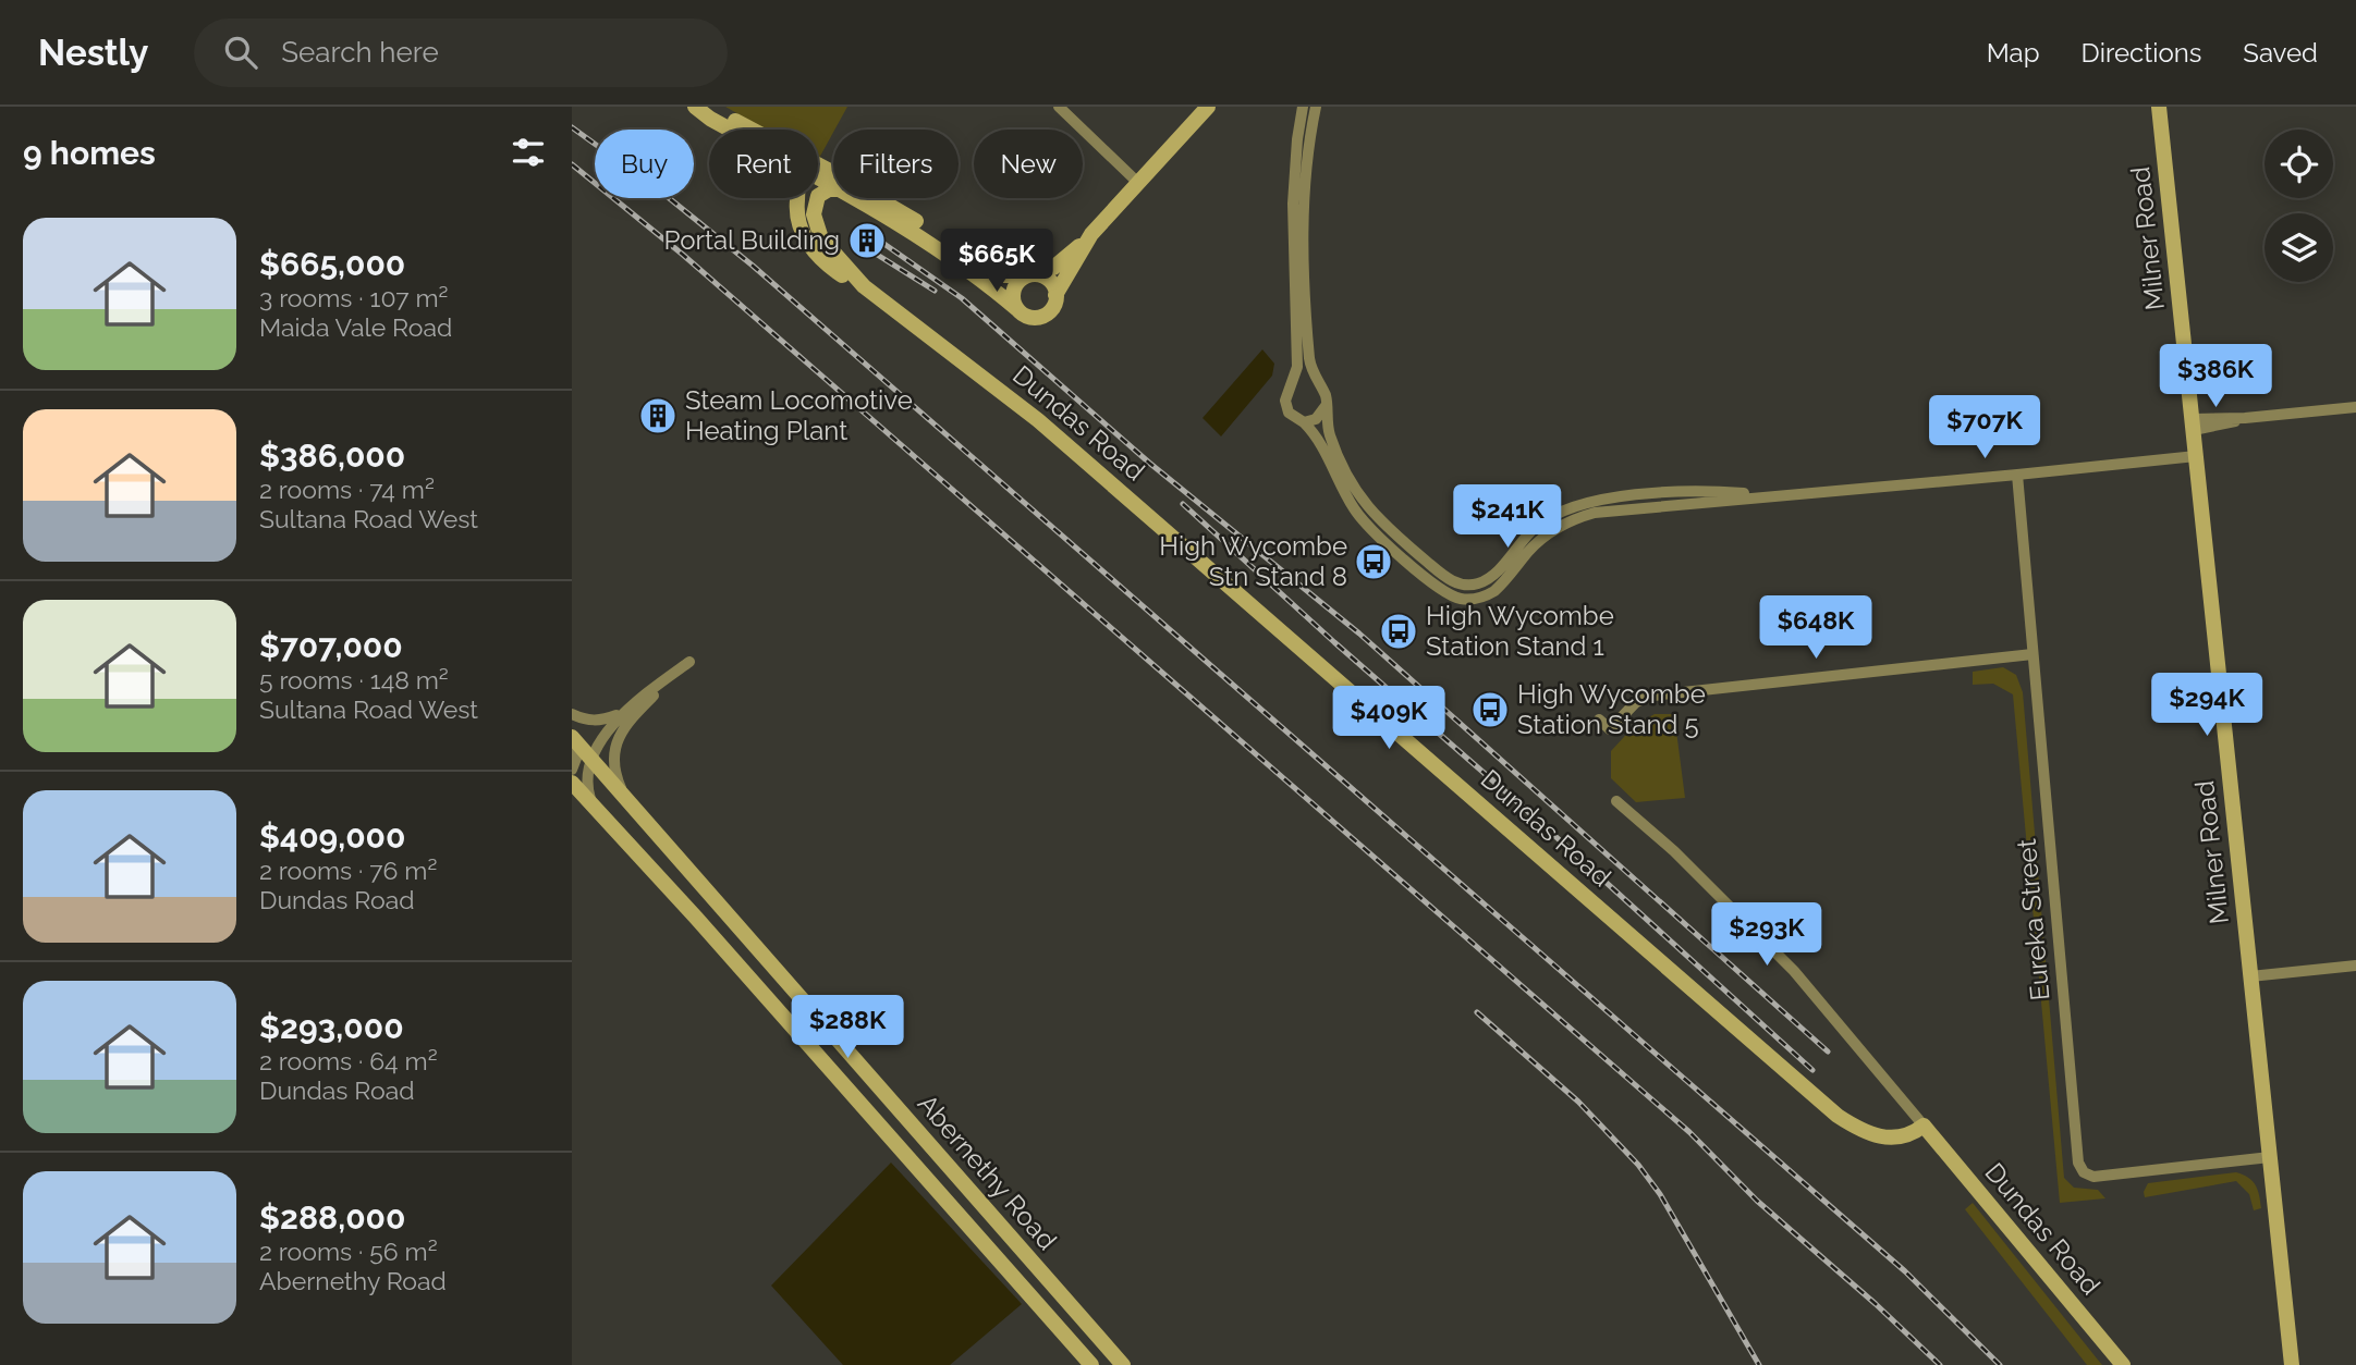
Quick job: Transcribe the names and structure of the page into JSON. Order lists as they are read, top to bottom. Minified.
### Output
{"streets":{"main road":["Milner Road","Dundas Road","Abernethy Road"],"street":["Eureka Street"]},"crossings":[["Milner Road","Eureka Street"]],"places":{"building":["Portal Building","Steam Locomotive Heating Plant"],"bus stop":["High Wycombe Stn Stand 8","High Wycombe Station Stand 1","High Wycombe Station Stand 5"]},"page":{"header":"Nestly","search":"Search here","nav":["Map","Directions","Saved"],"heading":"9 homes","chip":["Buy","Rent","Filters","New"],"list":[{"name":"$665,000","note":"3 rooms · 107 m² · Maida Vale Road"},{"name":"$386,000","note":"2 rooms · 74 m² · Sultana Road West"},{"name":"$707,000","note":"5 rooms · 148 m² · Sultana Road West"},{"name":"$409,000","note":"2 rooms · 76 m² · Dundas Road"},{"name":"$293,000","note":"2 rooms · 64 m² · Dundas Road"},{"name":"$288,000","note":"2 rooms · 56 m² · Abernethy Road"}],"price":["$665K","$386K","$707K","$241K","$648K","$294K","$409K","$293K","$288K"]}}
